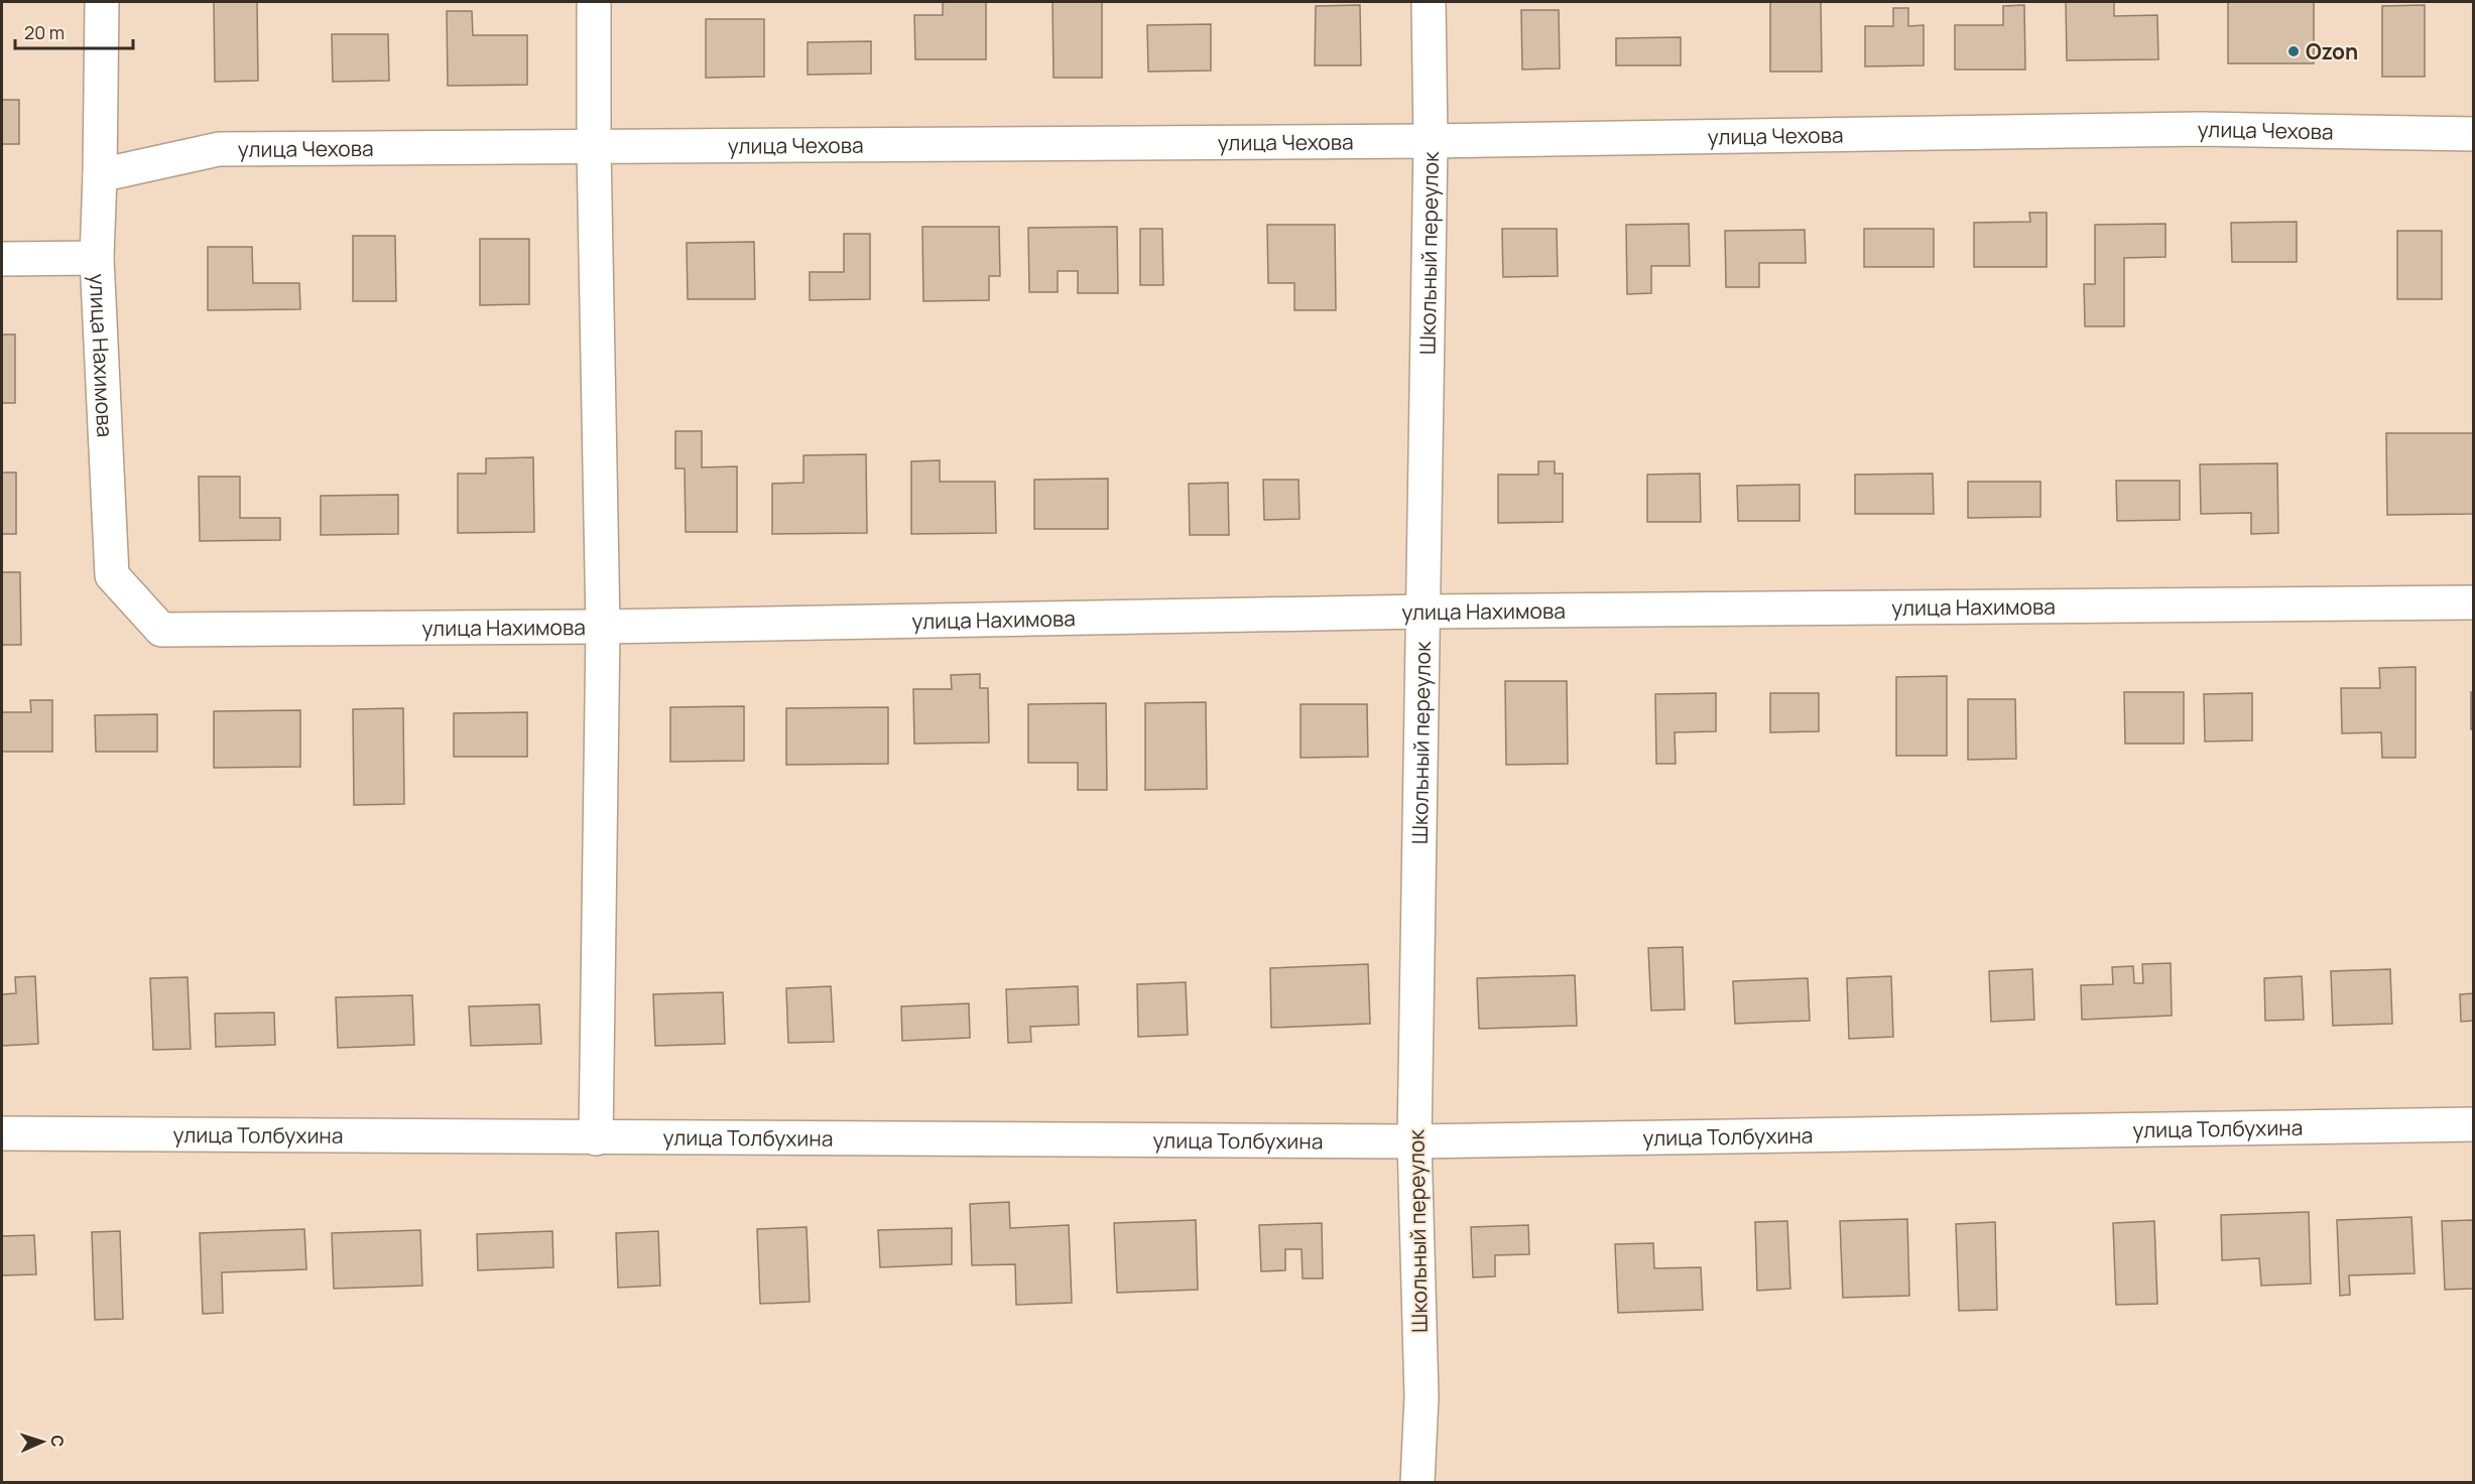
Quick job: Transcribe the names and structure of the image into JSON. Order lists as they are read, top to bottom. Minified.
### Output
{"streets":{"street":["улица Чехова","Школьный переулок","улица Нахимова","улица Толбухина"]},"crossings":[["улица Чехова","Школьный переулок"],["улица Чехова","улица Нахимова"],["Школьный переулок","улица Нахимова"],["Школьный переулок","улица Толбухина"]],"places":["Ozon"],"scale_bar":"20 m","north":"right"}
